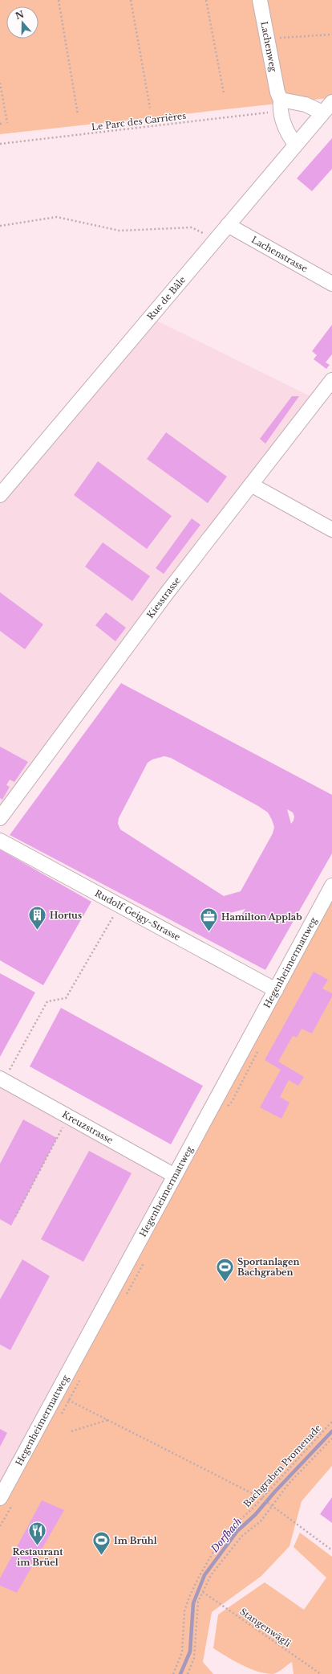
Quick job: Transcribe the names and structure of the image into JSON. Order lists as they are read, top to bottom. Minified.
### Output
{"streets":{"street":["Lachenweg","Lachenstrasse","Rue de Bâle","Kiesstrasse","Rudolf Geigy-Strasse","Hegenheimermattweg","Kreuzstrasse"],"path":["Le Parc des Carrières","Bachgraben Promenade","Stangenwägli"]},"crossings":[["Lachenweg","Le Parc des Carrières"],["Lachenweg","Rue de Bâle"],["Lachenstrasse","Rue de Bâle"],["Rudolf Geigy-Strasse","Hegenheimermattweg"],["Hegenheimermattweg","Kreuzstrasse"],["Bachgraben Promenade","Stangenwägli"]],"water":["Dorfbach"],"places":{"building":["Hortus"],"office":["Hamilton Applab"],"sports":["Sportanlagen Bachgraben","Im Brühl"],"restaurant":["Restaurant im Brüel"]},"north":"top"}
